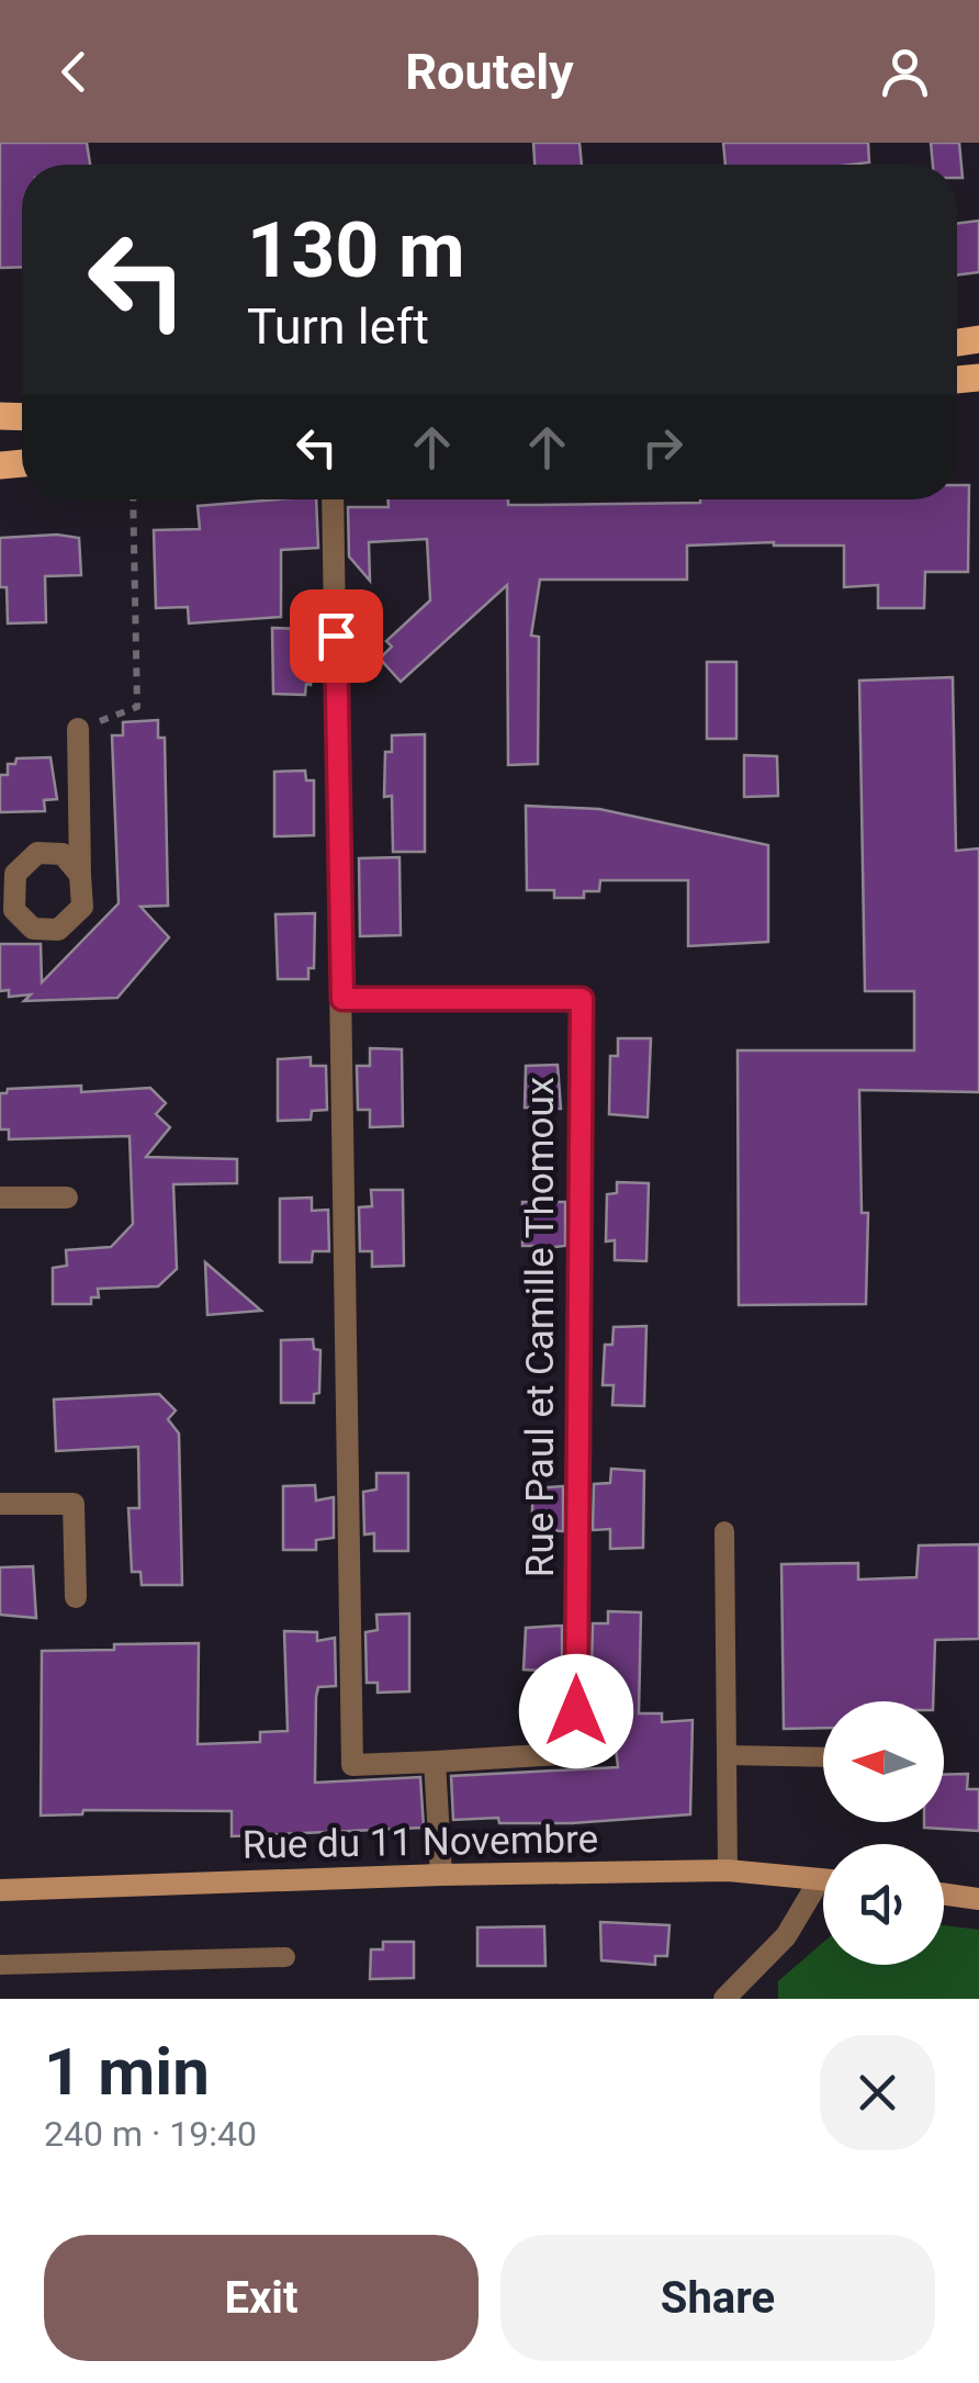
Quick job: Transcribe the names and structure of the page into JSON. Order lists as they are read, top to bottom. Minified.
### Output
{"streets":{"street":["Rue Paul et Camille Thomoux","Rue du 11 Novembre"]},"north":"left","page":{"header":"Routely","turn":["130 m","Turn left"],"heading":["1 min","240 m · 19:40"],"buttons":["Exit","Share"]}}
